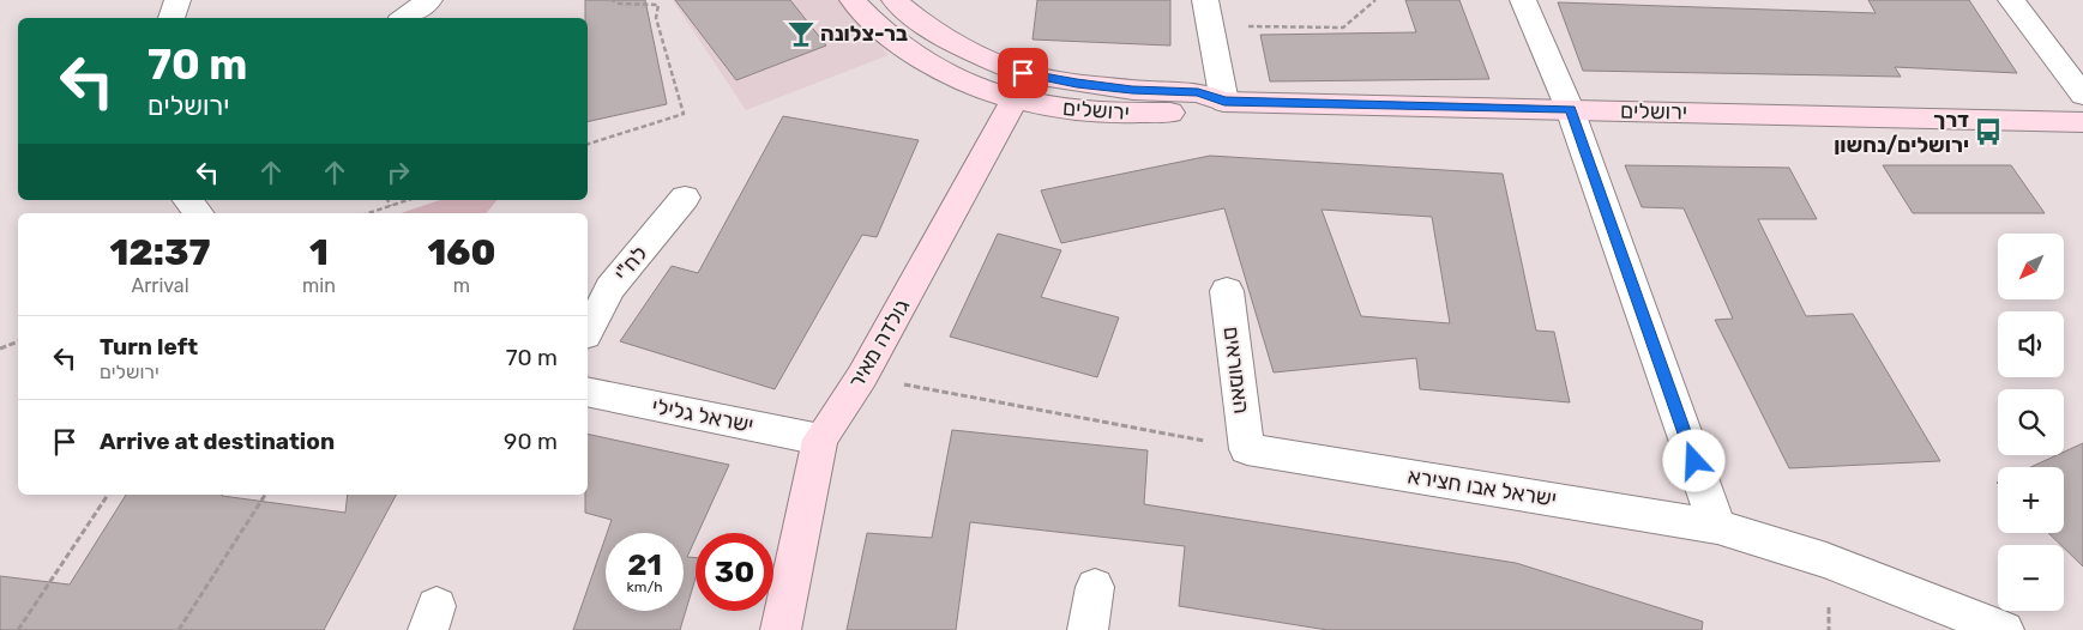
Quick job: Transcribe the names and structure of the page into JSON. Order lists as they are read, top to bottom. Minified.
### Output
{"streets":{"street":["ירושלים","לח\"י","גולדה מאיר","האמוראים","ישראל גלילי","ישראל אבו חצירא"]},"crossings":[["ירושלים","גולדה מאיר"],["גולדה מאיר","ישראל גלילי"],["האמוראים","ישראל אבו חצירא"]],"places":{"bar":["בר-צלונה"],"bus stop":["דרך ירושלים/נחשון"]},"north":"bottom left","page":{"turn":["70 m","ירושלים"],"eta":["12:37","Arrival","1","min","160","m"],"map_buttons":["+","−"],"list":[{"name":"Turn left","note":"ירושלים","value":"70 m"},{"name":"Arrive at destination","value":"90 m"}],"speed":"21 km/h","limit":"30"}}
